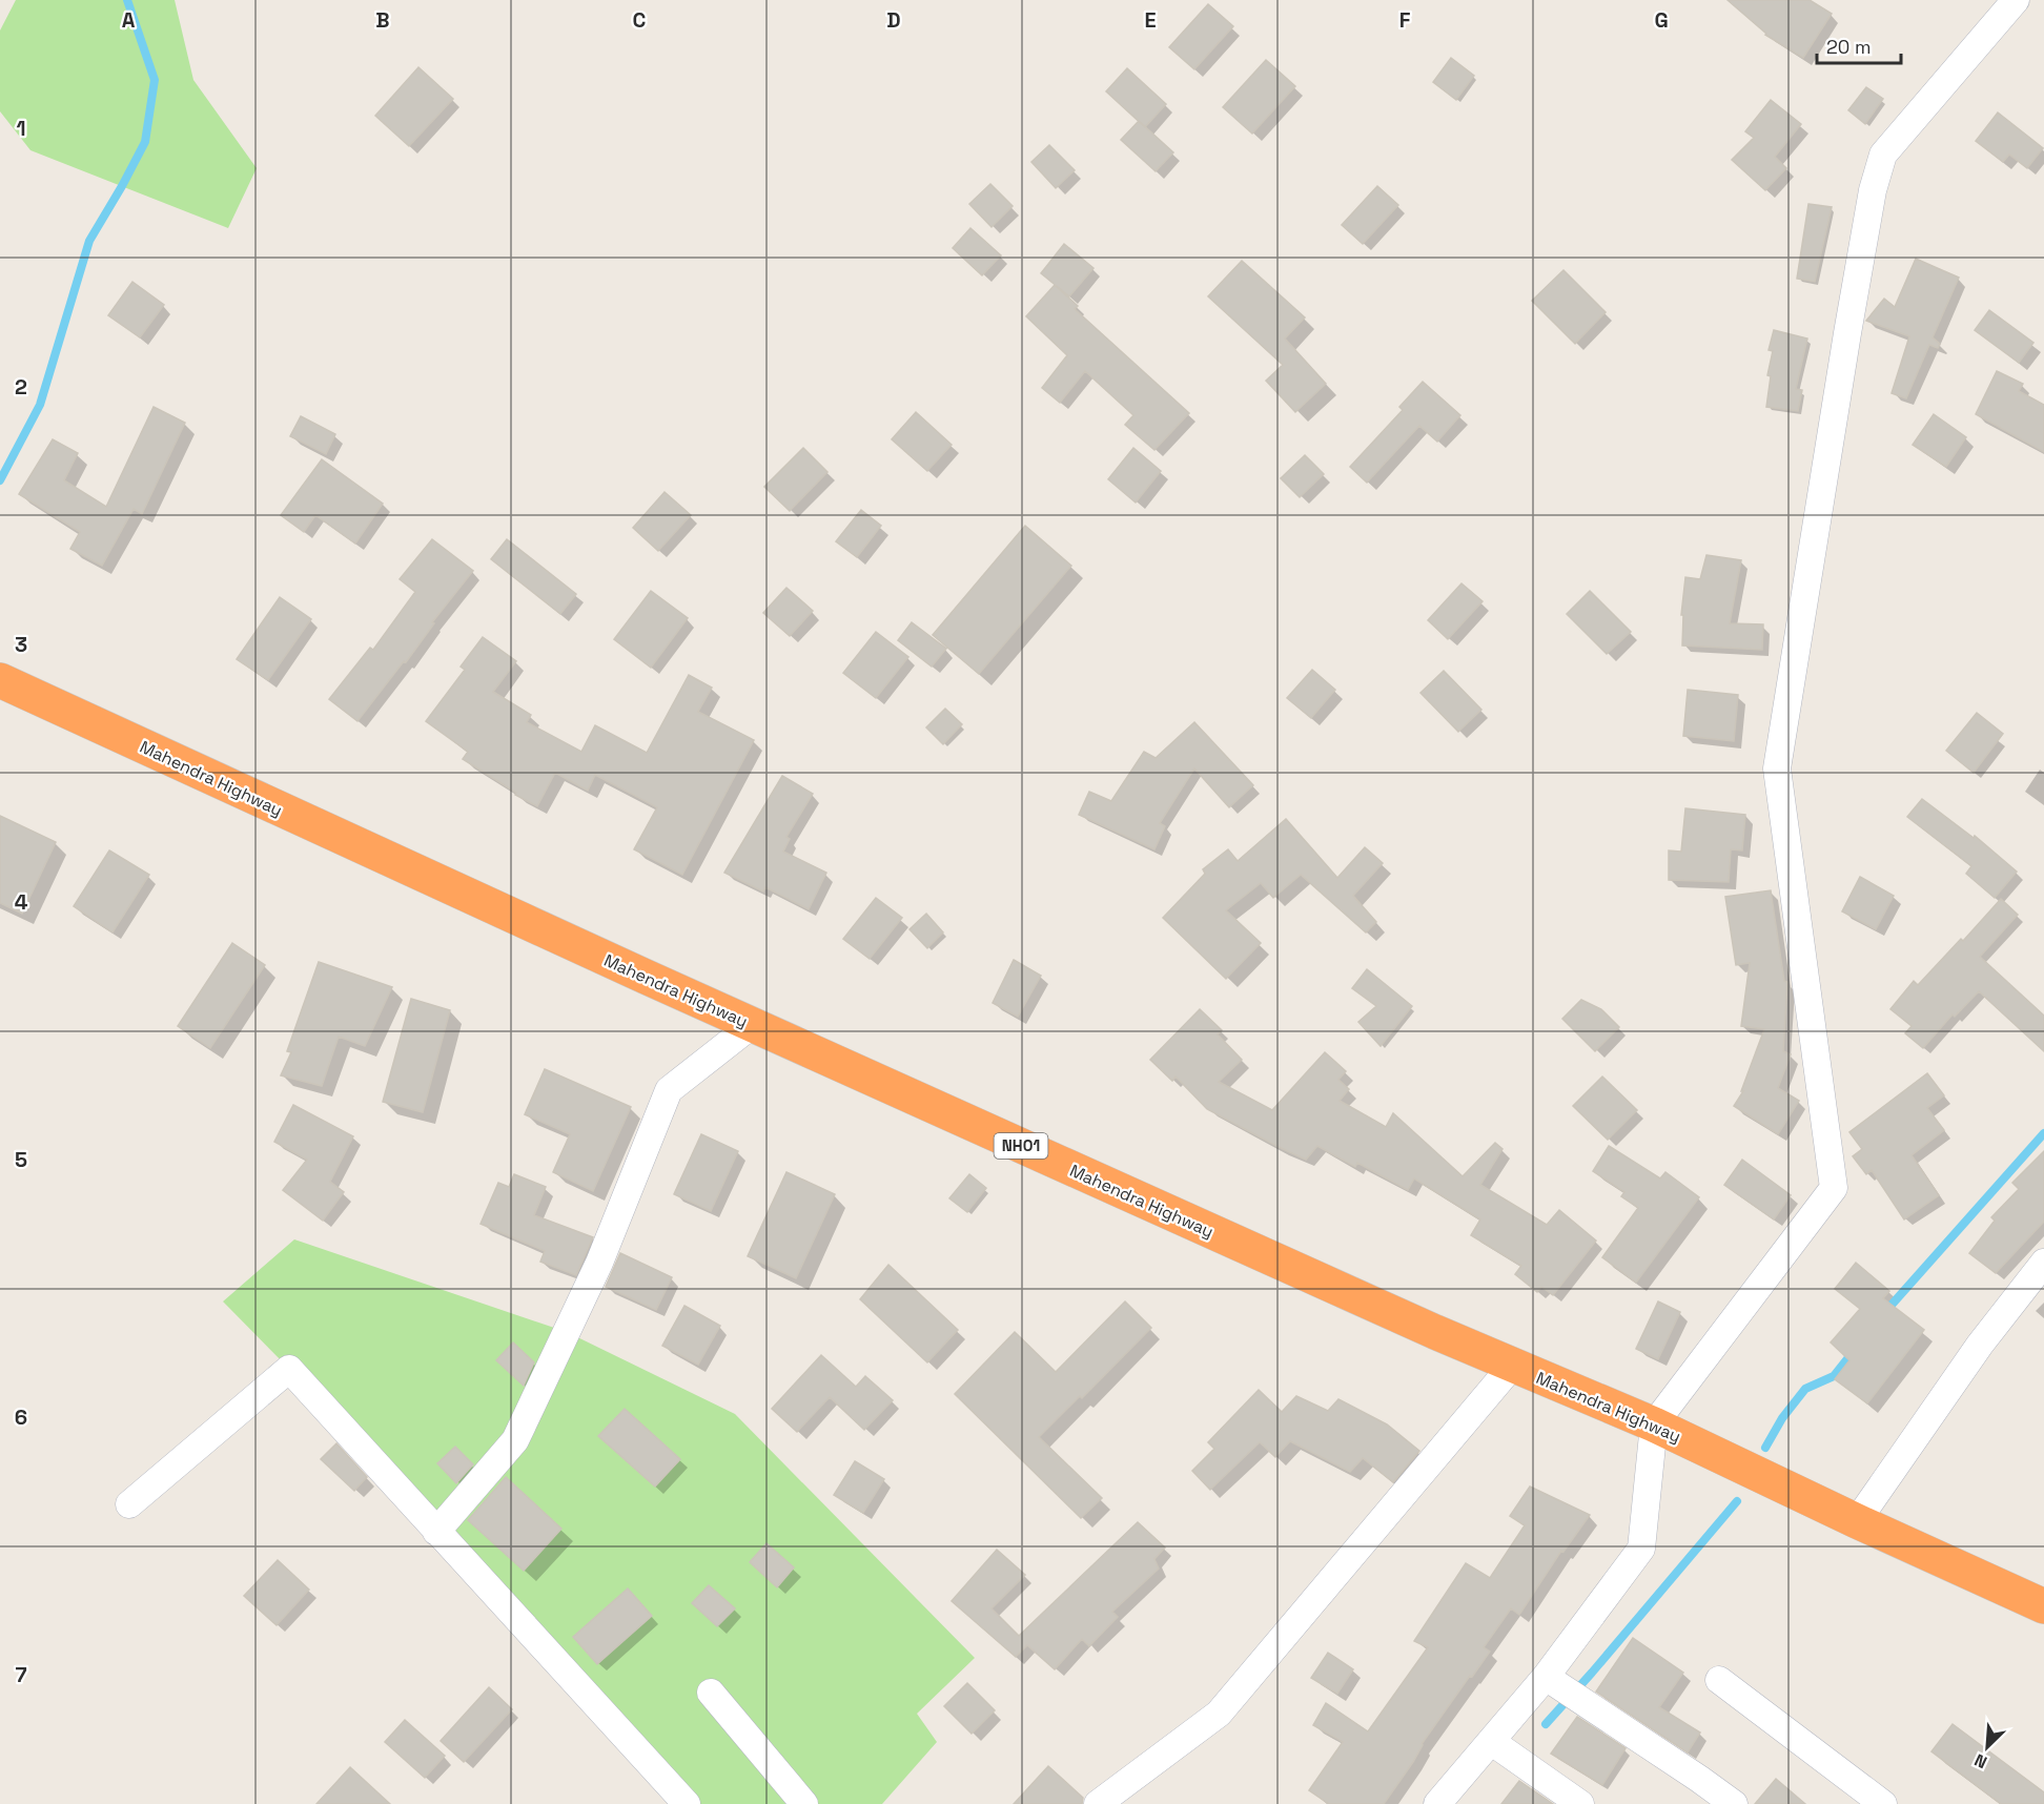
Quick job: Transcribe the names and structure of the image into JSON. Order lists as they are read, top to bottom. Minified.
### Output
{"streets":{"highway":["Mahendra Highway","NH01"]},"scale_bar":"20 m","north":"bottom left","grid":{"columns":["A","B","C","D","E","F","G"],"rows":["1","2","3","4","5","6","7"]}}
